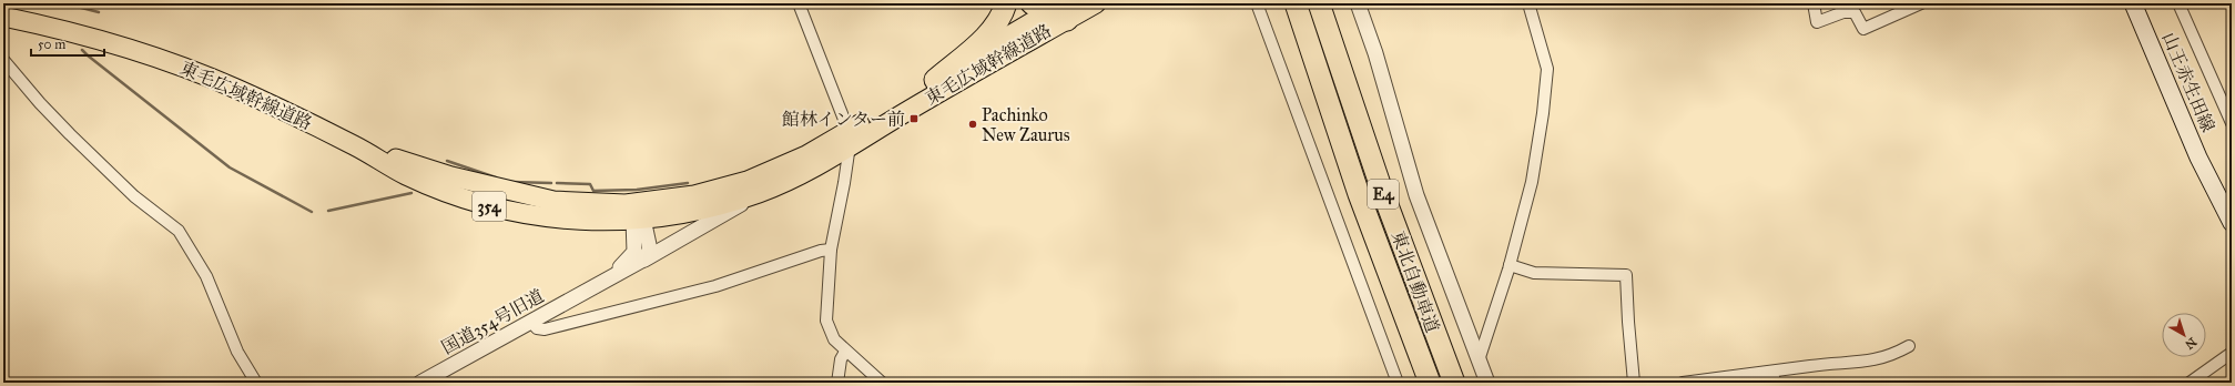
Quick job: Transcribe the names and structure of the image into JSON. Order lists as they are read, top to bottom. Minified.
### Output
{"streets":{"highway":["東毛広域幹線道路","E4","354","東北自動車道"],"main road":["山王赤生田線"],"street":["国道354号旧道"]},"crossings":[["東毛広域幹線道路","国道354号旧道"]],"places":{"transit":["館林インター前"],"other":["Pachinko New Zaurus"]},"scale_bar":"50 m","north":"bottom right"}
